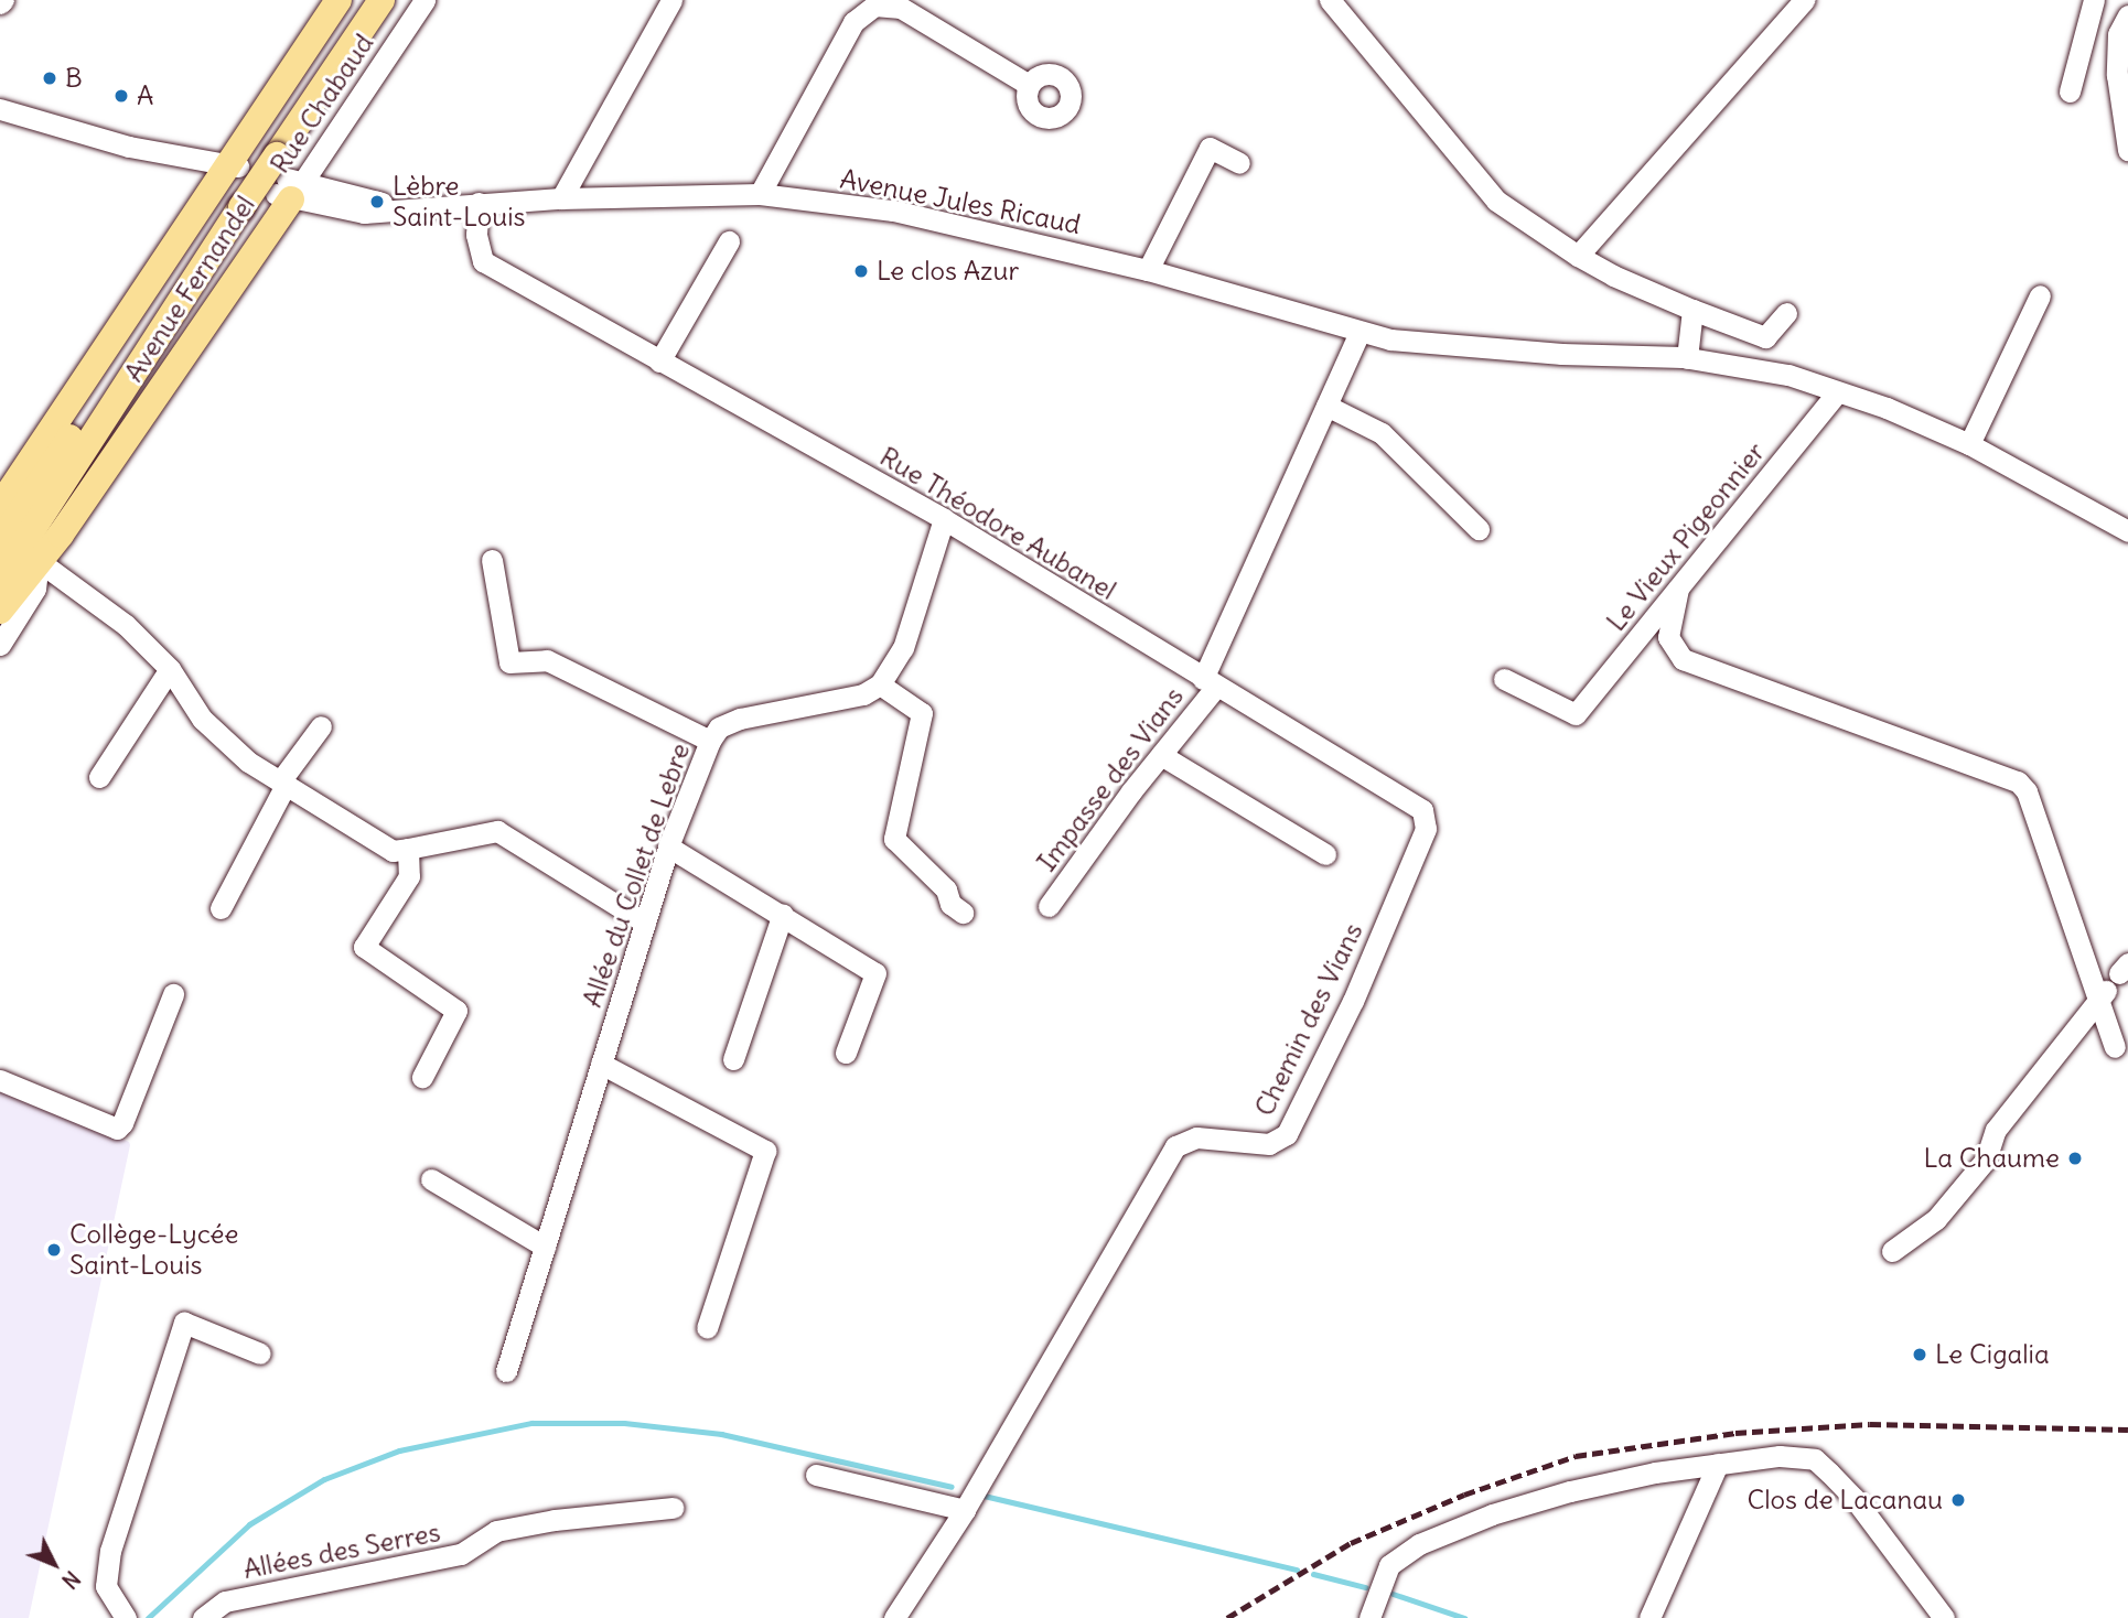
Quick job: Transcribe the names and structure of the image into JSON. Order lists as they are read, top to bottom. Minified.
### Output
{"streets":{"main road":["Avenue Fernandel"],"street":["Rue Chabaud","Avenue Jules Ricaud","Rue Théodore Aubanel","Le Vieux Pigeonnier","Impasse des Vians","Allée du Collet de Lebre","Chemin des Vians","Allées des Serres"]},"crossings":[["Rue Chabaud","Avenue Jules Ricaud"],["Rue Chabaud","Avenue Fernandel"],["Avenue Jules Ricaud","Avenue Fernandel"],["Avenue Jules Ricaud","Rue Théodore Aubanel"],["Avenue Jules Ricaud","Le Vieux Pigeonnier"],["Rue Théodore Aubanel","Impasse des Vians"],["Rue Théodore Aubanel","Chemin des Vians"],["Impasse des Vians","Chemin des Vians"]],"places":["B","A","Lèbre Saint-Louis","Le clos Azur","La Chaume","Collège-Lycée Saint-Louis","Le Cigalia","Clos de Lacanau"],"north":"bottom right"}
